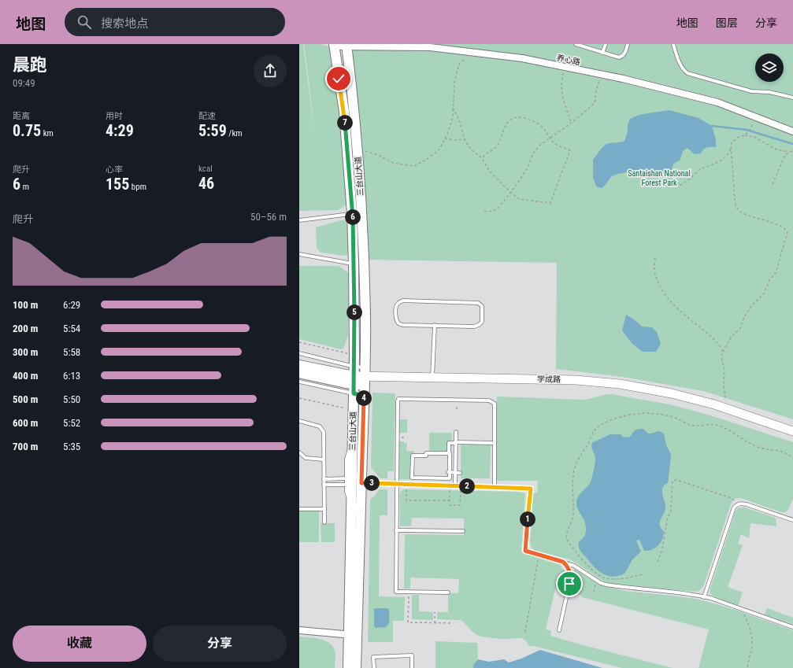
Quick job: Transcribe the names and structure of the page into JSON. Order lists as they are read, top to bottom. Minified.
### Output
{"streets":{"main road":["三台山大道","学成路"],"street":["养心路"]},"crossings":[["养心路","三台山大道"],["三台山大道","学成路"]],"parks":["Santaishan National Forest Park"],"page":{"header":"地图","search":"搜索地点","nav":["地图","图层","分享"],"heading":["晨跑","09:49"],"stats":[["距离","0.75 km"],["用时","4:29"],["配速","5:59 /km"],["爬升","6 m"],["心率","155 bpm"],["kcal","46"]],"pins":["7","6","5","4","3","2","1"],"chart":["爬升","50–56 m"],"list":[{"name":"100 m","note":"6:29"},{"name":"200 m","note":"5:54"},{"name":"300 m","note":"5:58"},{"name":"400 m","note":"6:13"},{"name":"500 m","note":"5:50"},{"name":"600 m","note":"5:52"},{"name":"700 m","note":"5:35"}],"buttons":["收藏","分享"]}}
